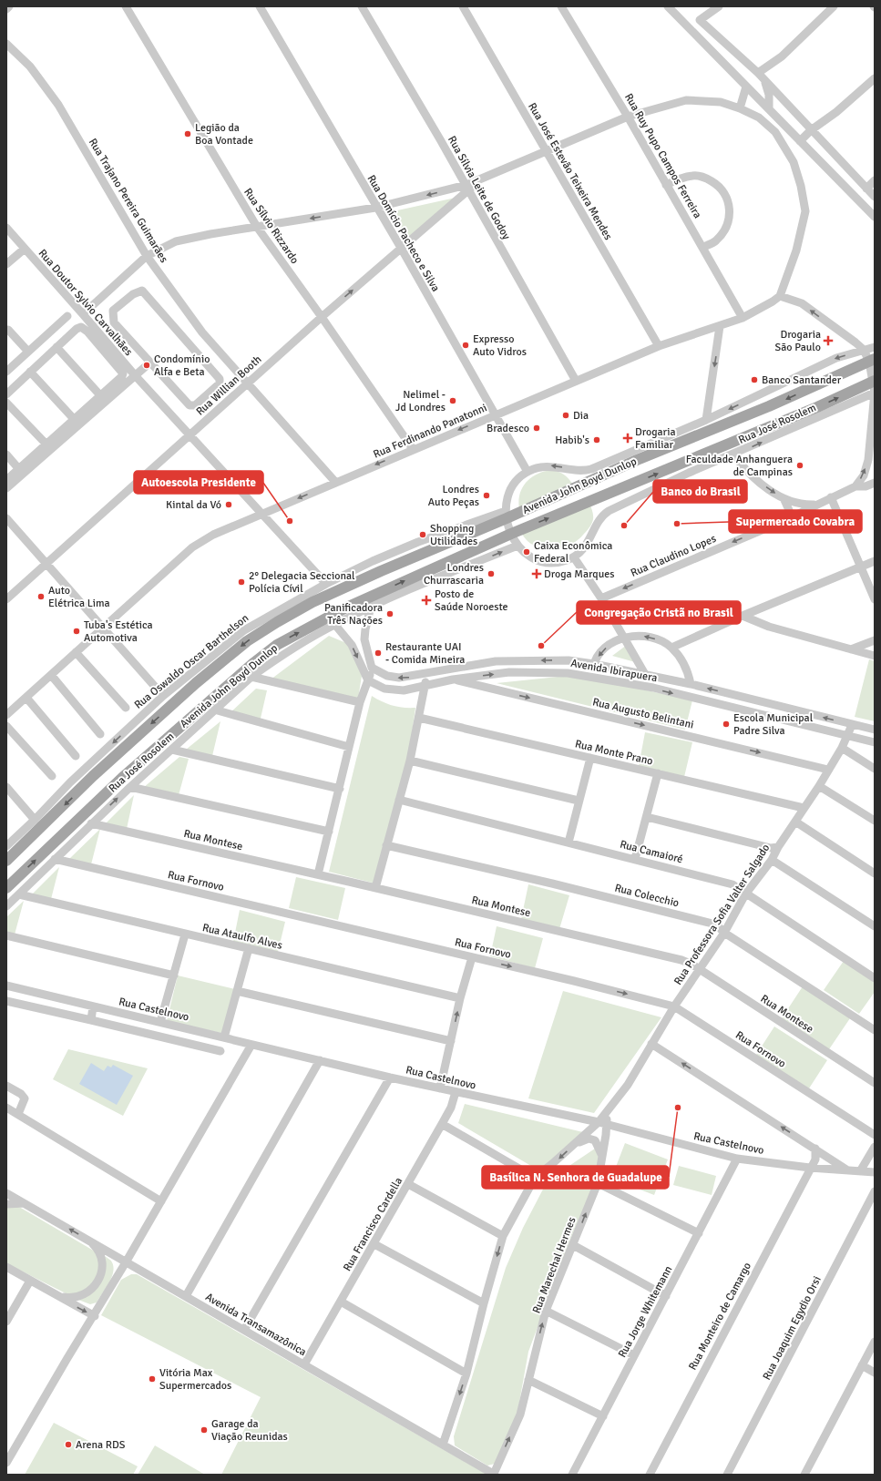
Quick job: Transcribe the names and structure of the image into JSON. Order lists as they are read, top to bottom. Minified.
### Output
{"streets":{"main road":["Avenida John Boyd Dunlop"],"street":["Rua Ruy Pupo Campos Ferreira","Rua José Estevão Teixeira Mendes","Rua Sílvia Leite de Godoy","Rua Trajano Pereira Guimarães","Rua Sílvio Rizzardo","Rua Domício Pacheco e Silva","Rua Doutor Sylvio Carvalhães","Rua Willian Booth","Rua José Rosolem","Rua Ferdinando Panatonni","Rua Claudino Lopes","Rua Oswaldo Oscar Barthelson","Avenida Ibirapuera","Rua Augusto Belintani","Rua Monte Prano","Rua Montese","Rua Camaioré","Rua Fornovo","Rua Colecchio","Rua Professora Sofia Valter Salgado","Rua Ataulfo Alves","Rua Castelnovo","Rua Francisco Cardella","Rua Marechal Hermes","Rua Jorge Whitemann","Rua Monteiro de Camargo","Avenida Transamazônica","Rua Joaquim Egydio Orsi"]},"crossings":[["Rua Ruy Pupo Campos Ferreira","Rua Willian Booth"],["Rua Ruy Pupo Campos Ferreira","Rua Ferdinando Panatonni"],["Rua José Estevão Teixeira Mendes","Rua Willian Booth"],["Rua José Estevão Teixeira Mendes","Rua Ferdinando Panatonni"],["Rua Sílvia Leite de Godoy","Rua Willian Booth"],["Rua Sílvia Leite de Godoy","Rua Ferdinando Panatonni"],["Rua Trajano Pereira Guimarães","Rua Willian Booth"],["Rua Trajano Pereira Guimarães","Rua Ferdinando Panatonni"],["Rua Sílvio Rizzardo","Rua Willian Booth"],["Rua Sílvio Rizzardo","Rua Ferdinando Panatonni"],["Rua Domício Pacheco e Silva","Rua Willian Booth"],["Rua Domício Pacheco e Silva","Rua Ferdinando Panatonni"],["Rua Domício Pacheco e Silva","Avenida John Boyd Dunlop"],["Rua Doutor Sylvio Carvalhães","Rua Willian Booth"],["Rua Doutor Sylvio Carvalhães","Rua Ferdinando Panatonni"],["Rua Doutor Sylvio Carvalhães","Rua Oswaldo Oscar Barthelson"],["Rua Willian Booth","Rua Ferdinando Panatonni"],["Rua José Rosolem","Avenida John Boyd Dunlop"],["Rua José Rosolem","Rua Montese"],["Rua José Rosolem","Rua Fornovo"],["Rua José Rosolem","Rua Ataulfo Alves"],["Avenida John Boyd Dunlop","Rua Oswaldo Oscar Barthelson"],["Avenida Ibirapuera","Rua Augusto Belintani"],["Avenida Ibirapuera","Rua Professora Sofia Valter Salgado"],["Rua Augusto Belintani","Rua Professora Sofia Valter Salgado"],["Rua Monte Prano","Rua Professora Sofia Valter Salgado"],["Rua Montese","Rua Professora Sofia Valter Salgado"],["Rua Camaioré","Rua Professora Sofia Valter Salgado"],["Rua Fornovo","Rua Professora Sofia Valter Salgado"],["Rua Colecchio","Rua Professora Sofia Valter Salgado"],["Rua Professora Sofia Valter Salgado","Rua Castelnovo"],["Rua Professora Sofia Valter Salgado","Rua Marechal Hermes"],["Rua Castelnovo","Rua Francisco Cardella"],["Rua Castelnovo","Rua Marechal Hermes"],["Rua Castelnovo","Rua Jorge Whitemann"],["Rua Castelnovo","Rua Monteiro de Camargo"],["Rua Francisco Cardella","Avenida Transamazônica"],["Rua Marechal Hermes","Avenida Transamazônica"]],"one_way":["Rua Augusto Belintani"],"places":{"other":["Legião da Boa Vontade","Expresso Auto Vidros","Condomínio Alfa e Beta","Banco Santander","Nelimel - Jd Londres","Dia","Bradesco","Habib's","Faculdade Anhanguera de Campinas","Londres Auto Peças","Kintal da Vó","Autoescola Presidente","Supermercado Covabra","Banco do Brasil","Shopping Utilidades","Caixa Econômica Federal","Londres Churrascaria","2° Delegacia Seccional Polícia Cívil","Auto Elétrica Lima","Panificadora Três Nações","Tuba's Estética Automotiva","Congregação Cristã no Brasil","Restaurante UAI - Comida Mineira","Escola Municipal Padre Silva","Basílica N. Senhora de Guadalupe","Vitória Max Supermercados","Garage da Viação Reunidas","Arena RDS"],"health":["Drogaria São Paulo","Drogaria Familiar","Droga Marques","Posto de Saúde Noroeste"]}}
